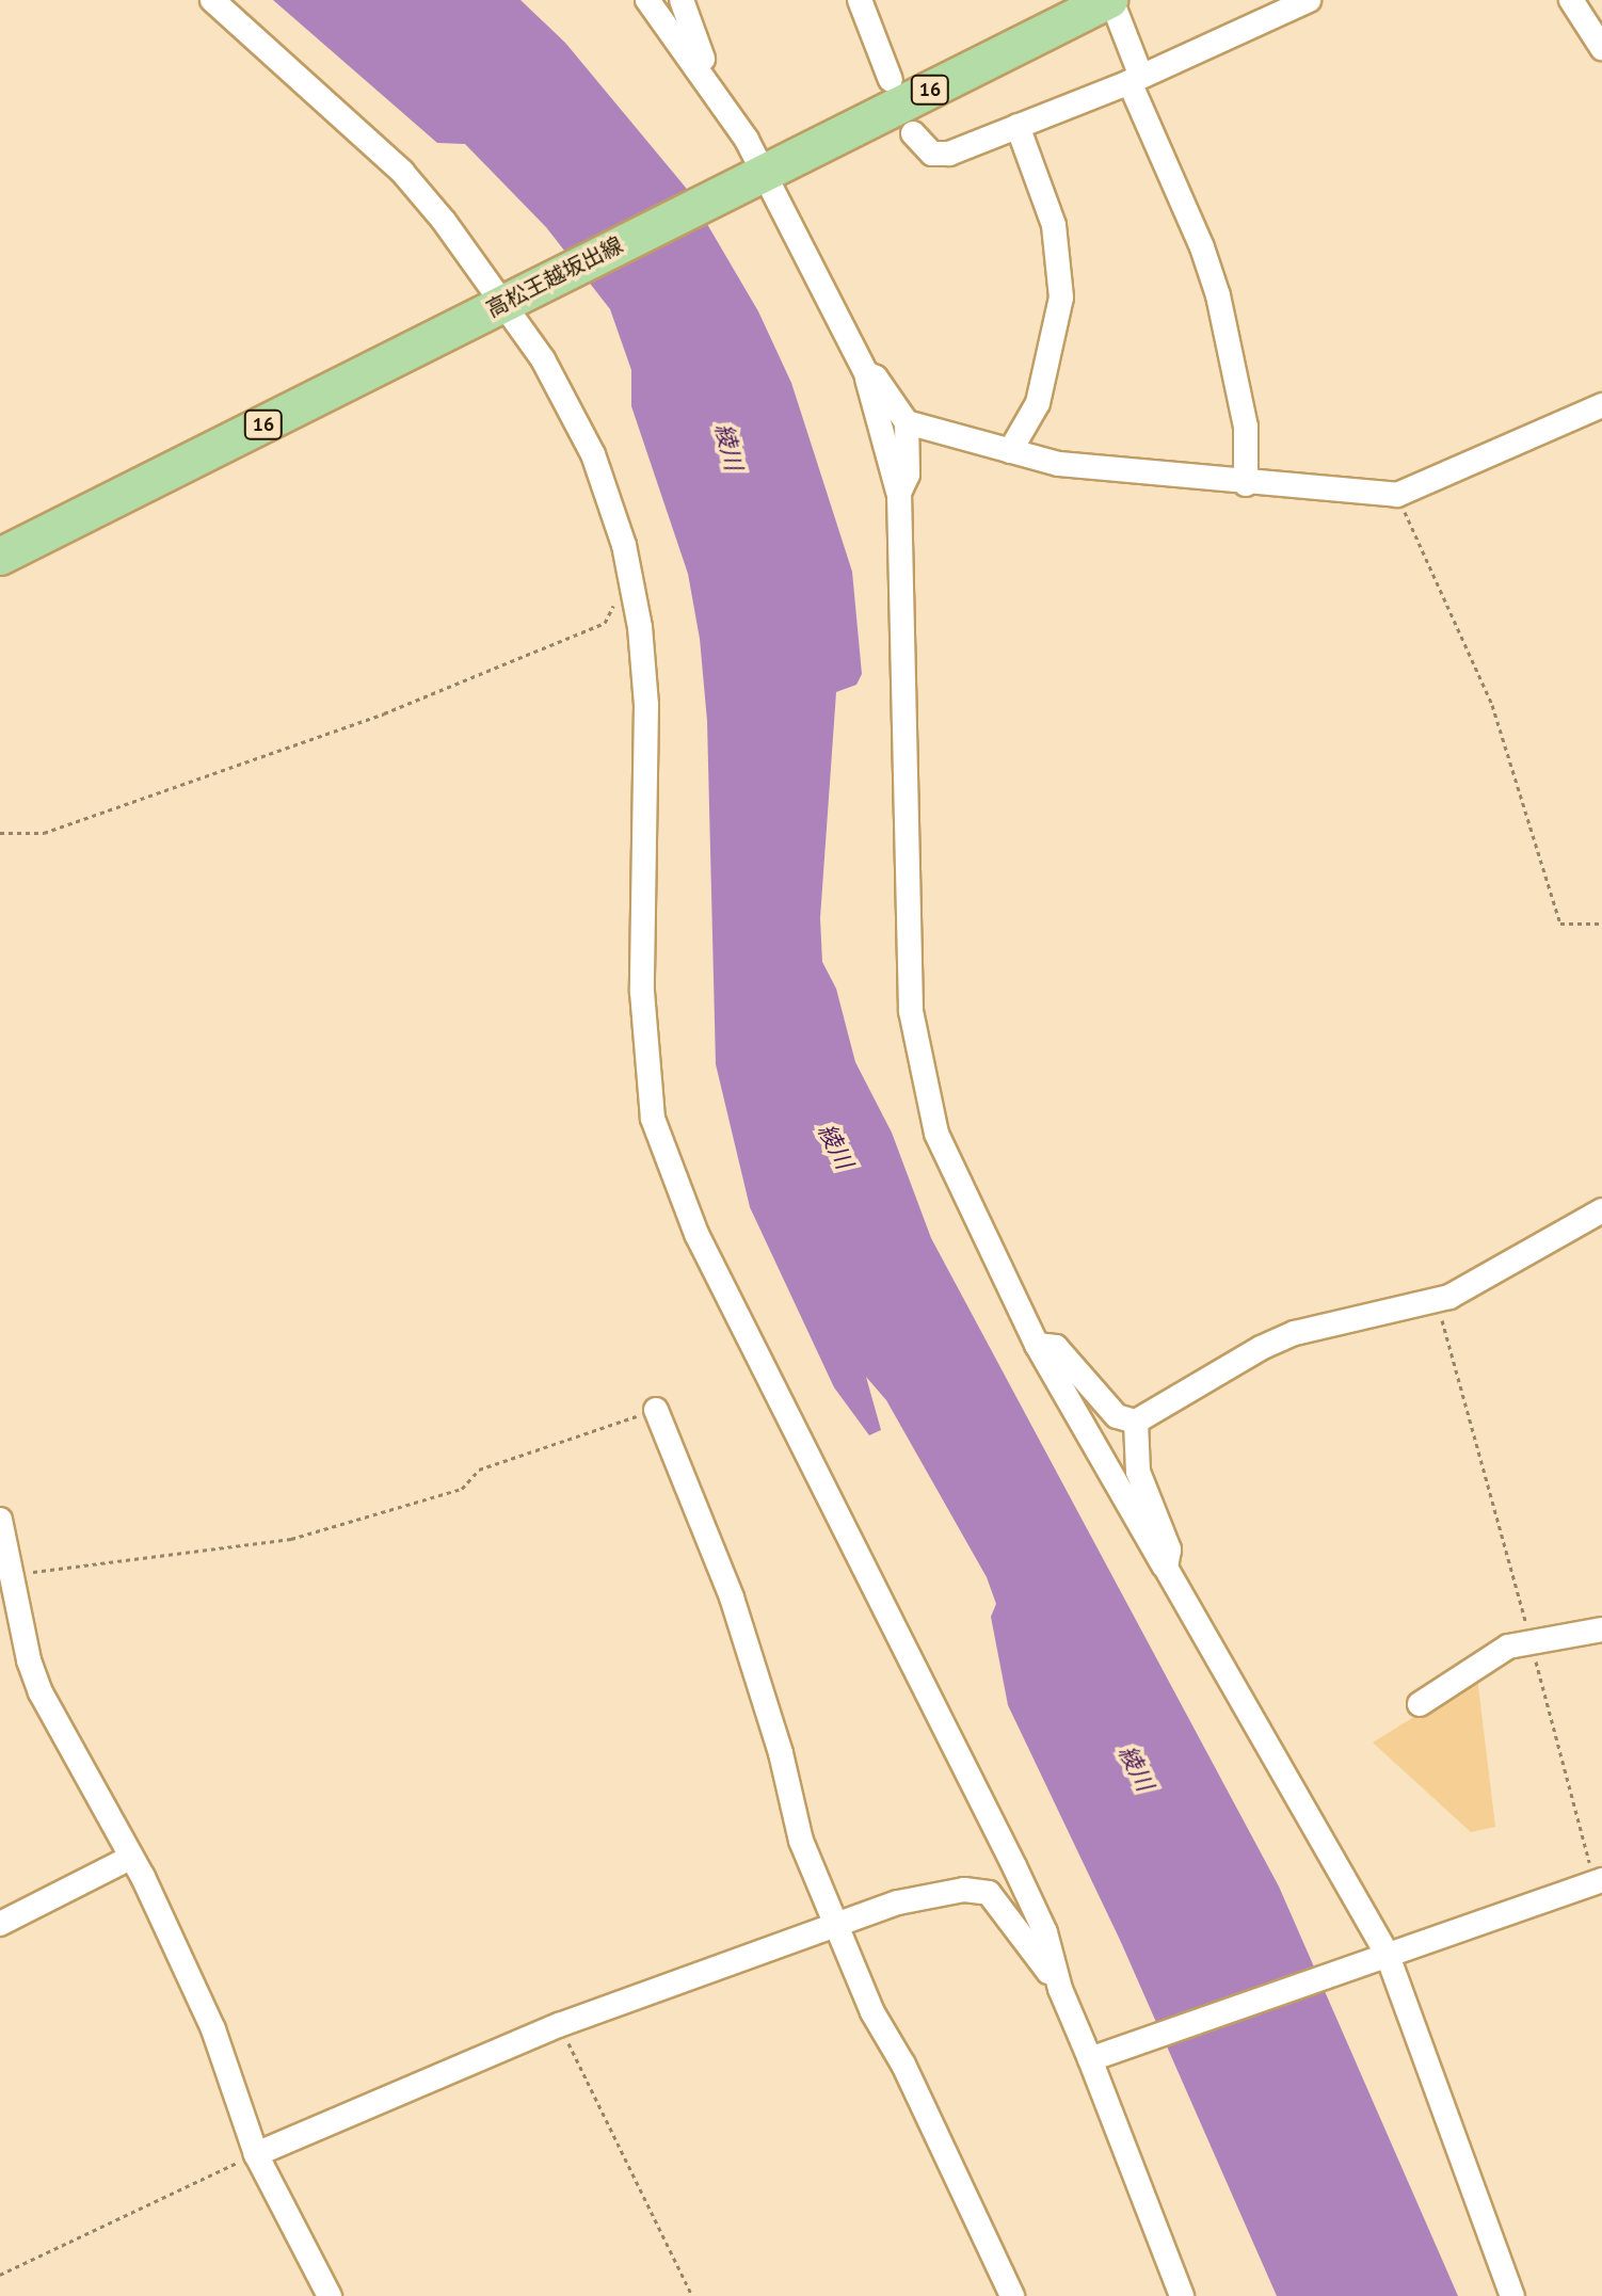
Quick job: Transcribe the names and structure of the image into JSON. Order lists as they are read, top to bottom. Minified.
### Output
{"streets":{"main road":["16","高松王越坂出線"]},"water":["綾川"]}
